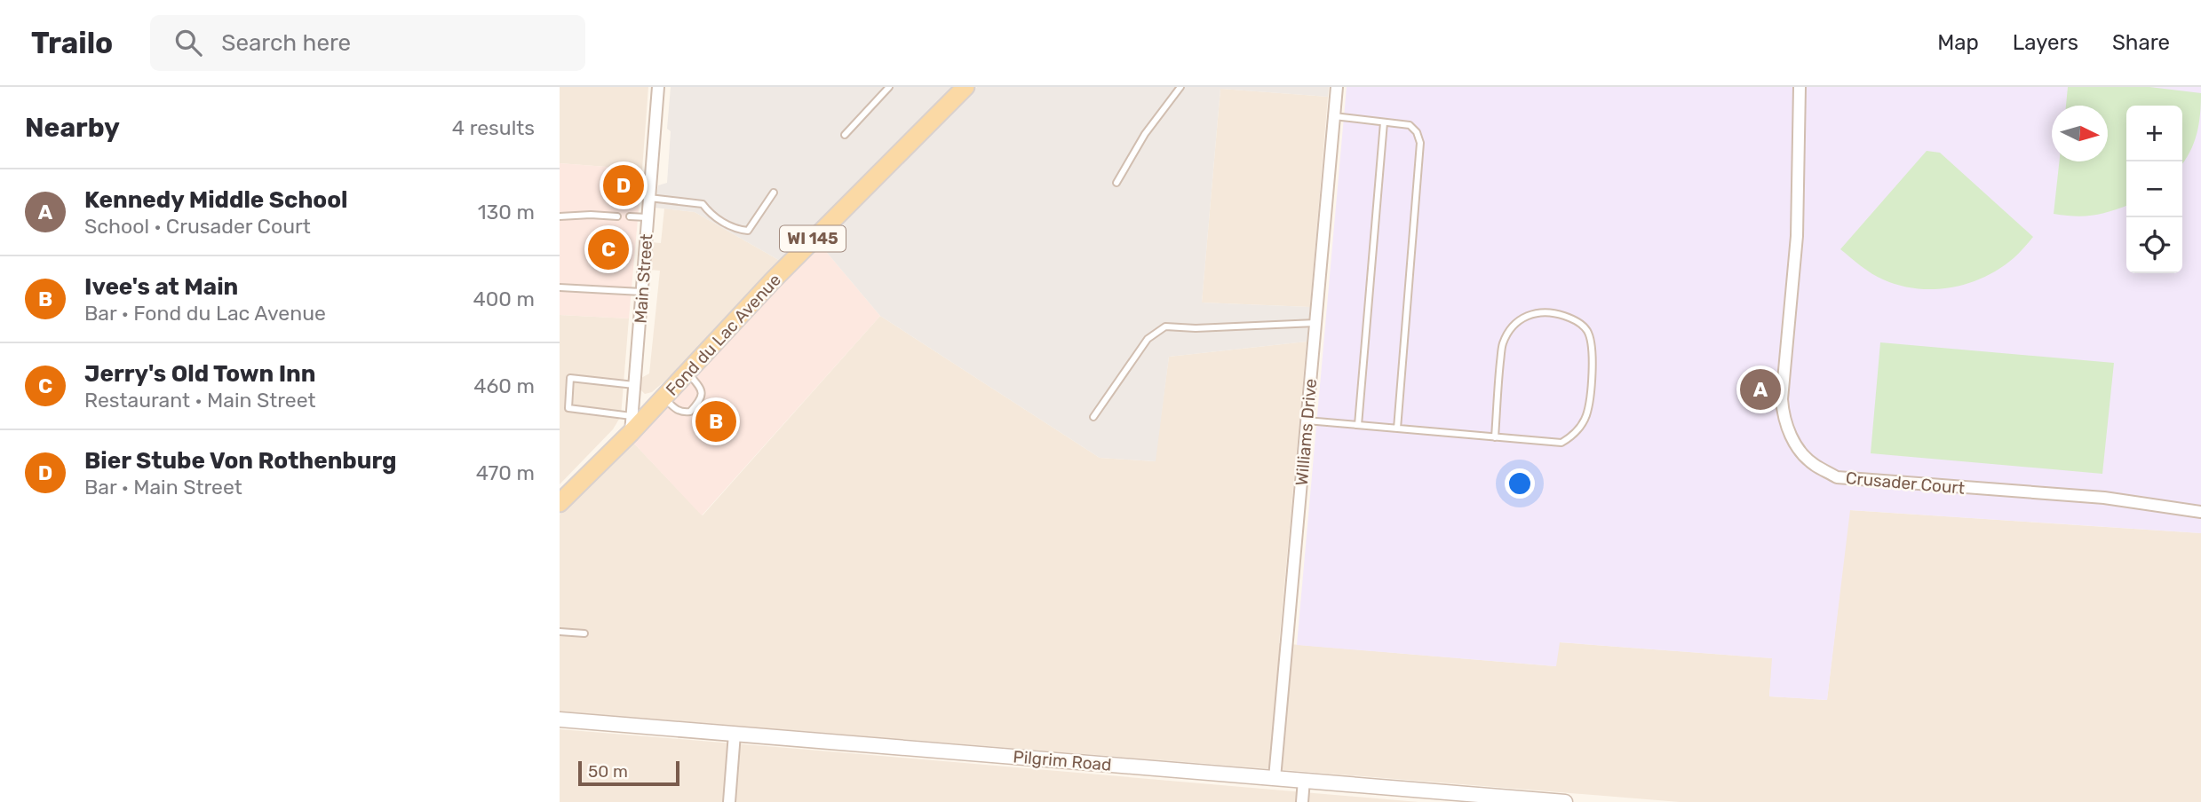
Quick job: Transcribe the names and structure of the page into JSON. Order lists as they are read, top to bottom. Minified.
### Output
{"streets":{"main road":["WI 145","Fond du Lac Avenue"],"street":["Main Street","Williams Drive","Crusader Court","Pilgrim Road"]},"crossings":[["Main Street","Fond du Lac Avenue"],["Williams Drive","Pilgrim Road"]],"scale_bar":"50 m","north":"right","page":{"header":"Trailo","search":"Search here","nav":["Map","Layers","Share"],"heading":["Nearby","4 results"],"map_buttons":["+","−"],"pins":["D","C","A","B"],"list":[{"mark":"A","name":"Kennedy Middle School","note":"School · Crusader Court","value":"130 m"},{"mark":"B","name":"Ivee's at Main","note":"Bar · Fond du Lac Avenue","value":"400 m"},{"mark":"C","name":"Jerry's Old Town Inn","note":"Restaurant · Main Street","value":"460 m"},{"mark":"D","name":"Bier Stube Von Rothenburg","note":"Bar · Main Street","value":"470 m"}],"scale":"50 m"}}
